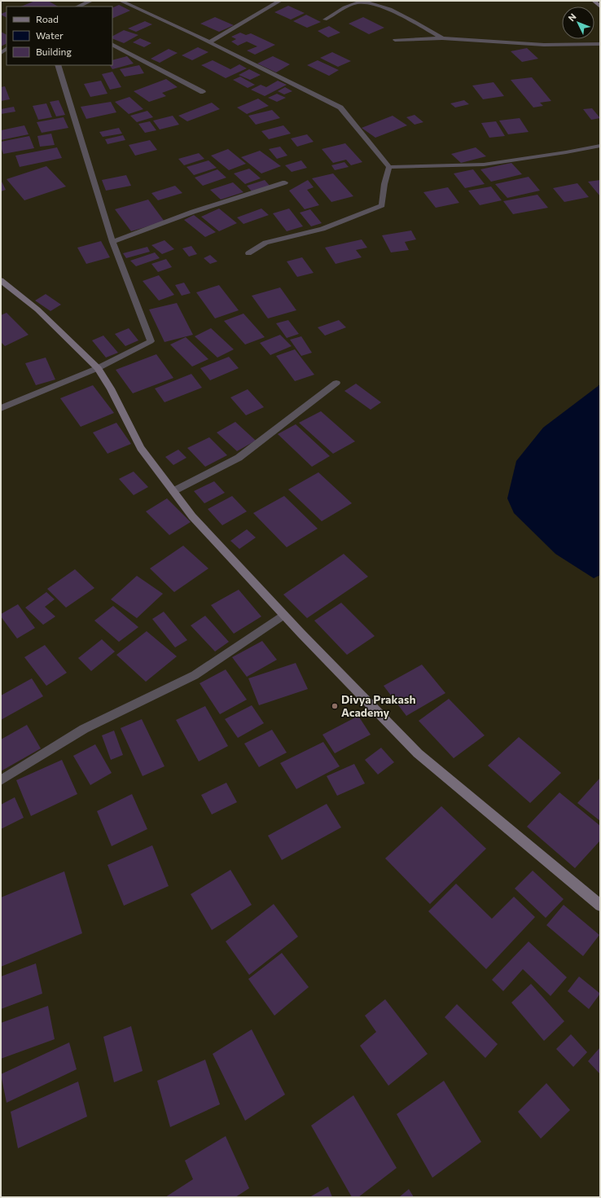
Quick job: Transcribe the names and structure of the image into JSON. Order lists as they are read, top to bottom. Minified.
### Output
{"places":["Divya Prakash Academy"],"legend":["Road","Water","Building"],"north":"top left"}
